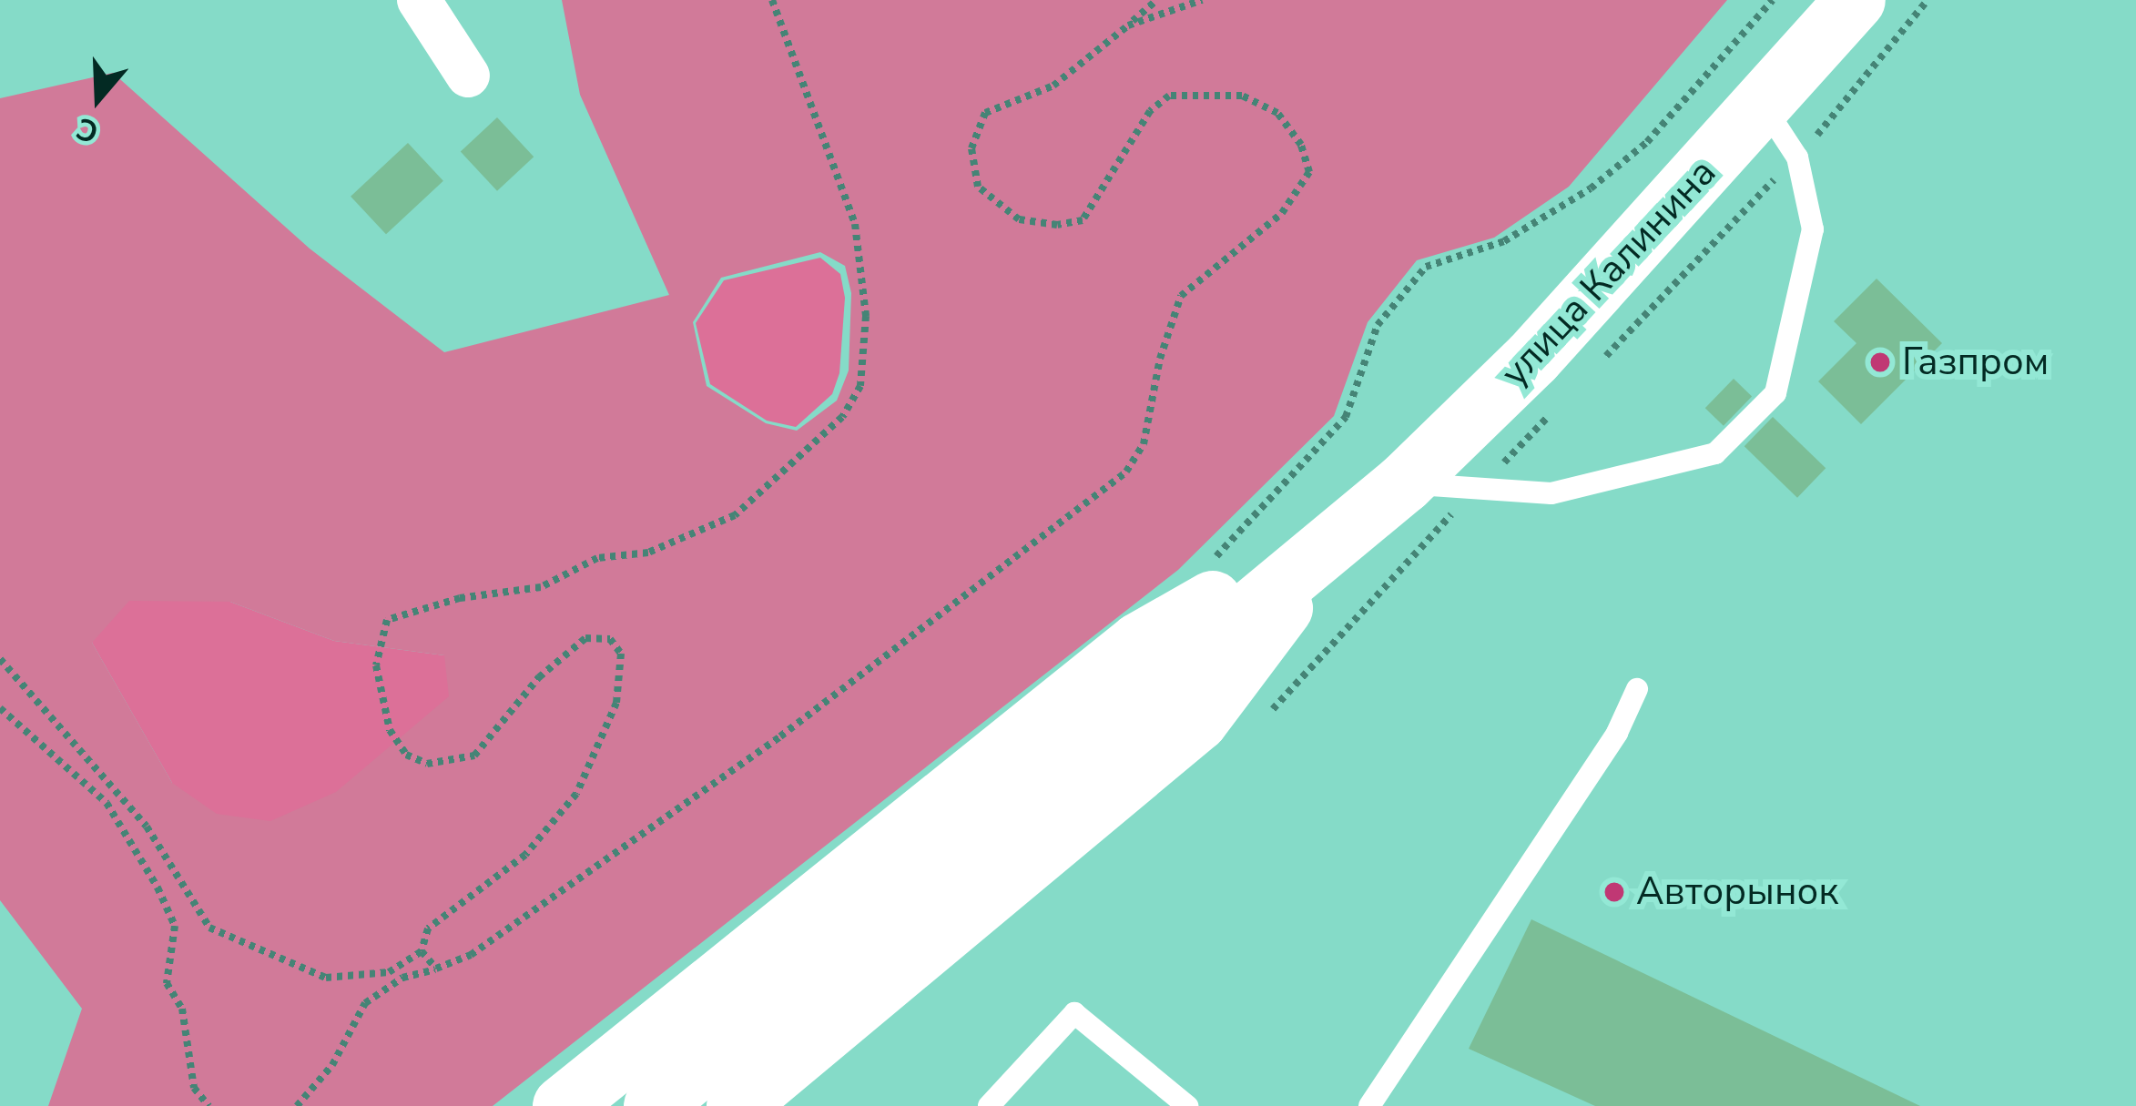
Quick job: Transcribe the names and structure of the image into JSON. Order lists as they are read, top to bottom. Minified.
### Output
{"streets":{"main road":["улица Калинина"]},"places":["Газпром","Авторынок"],"north":"bottom"}
